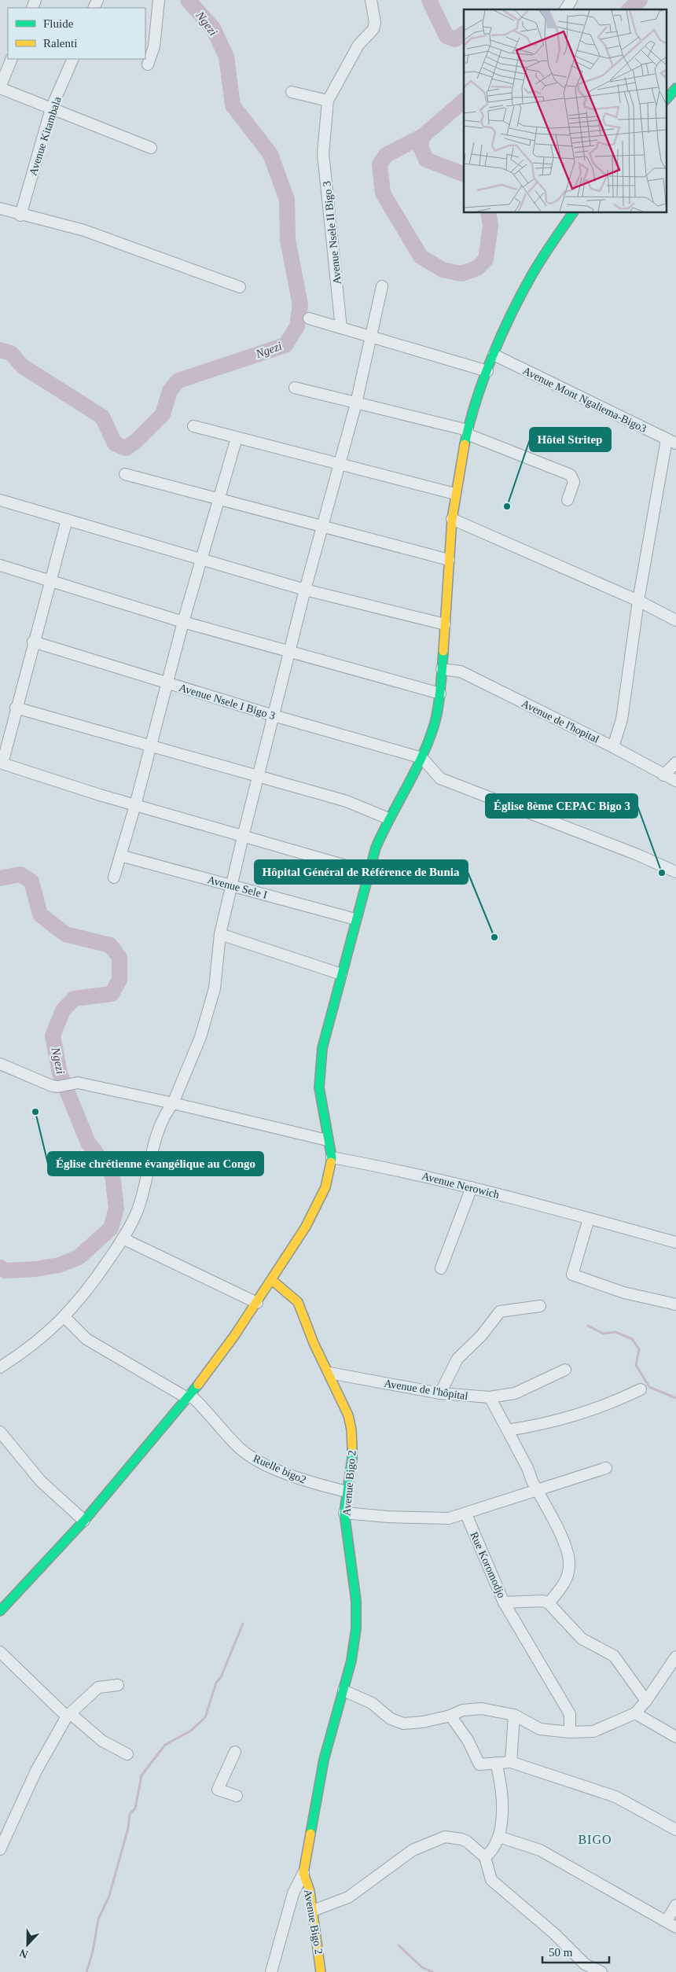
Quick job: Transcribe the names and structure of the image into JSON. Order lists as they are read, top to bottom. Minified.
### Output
{"streets":{"street":["Avenue Kitambala","Avenue Nsele II Bigo 3","Avenue Mont Ngaliema-Bigo3","Avenue Nsele I Bigo 3","Avenue de l'hopital","Avenue Sele I","Avenue Nerowich","Avenue de l'hôpital","Ruelle bigo2","Avenue Bigo 2","Rue Koromodjo"]},"crossings":[["Avenue de l'hôpital","Avenue Bigo 2"],["Ruelle bigo2","Avenue Bigo 2"]],"districts":["BIGO"],"water":["Ngezi"],"places":["Hôtel Stritep","Église 8ème CEPAC Bigo 3","Hôpital Général de Référence de Bunia","Église chrétienne évangélique au Congo"],"legend":["Fluide","Ralenti"],"scale_bar":"50 m","north":"bottom"}
